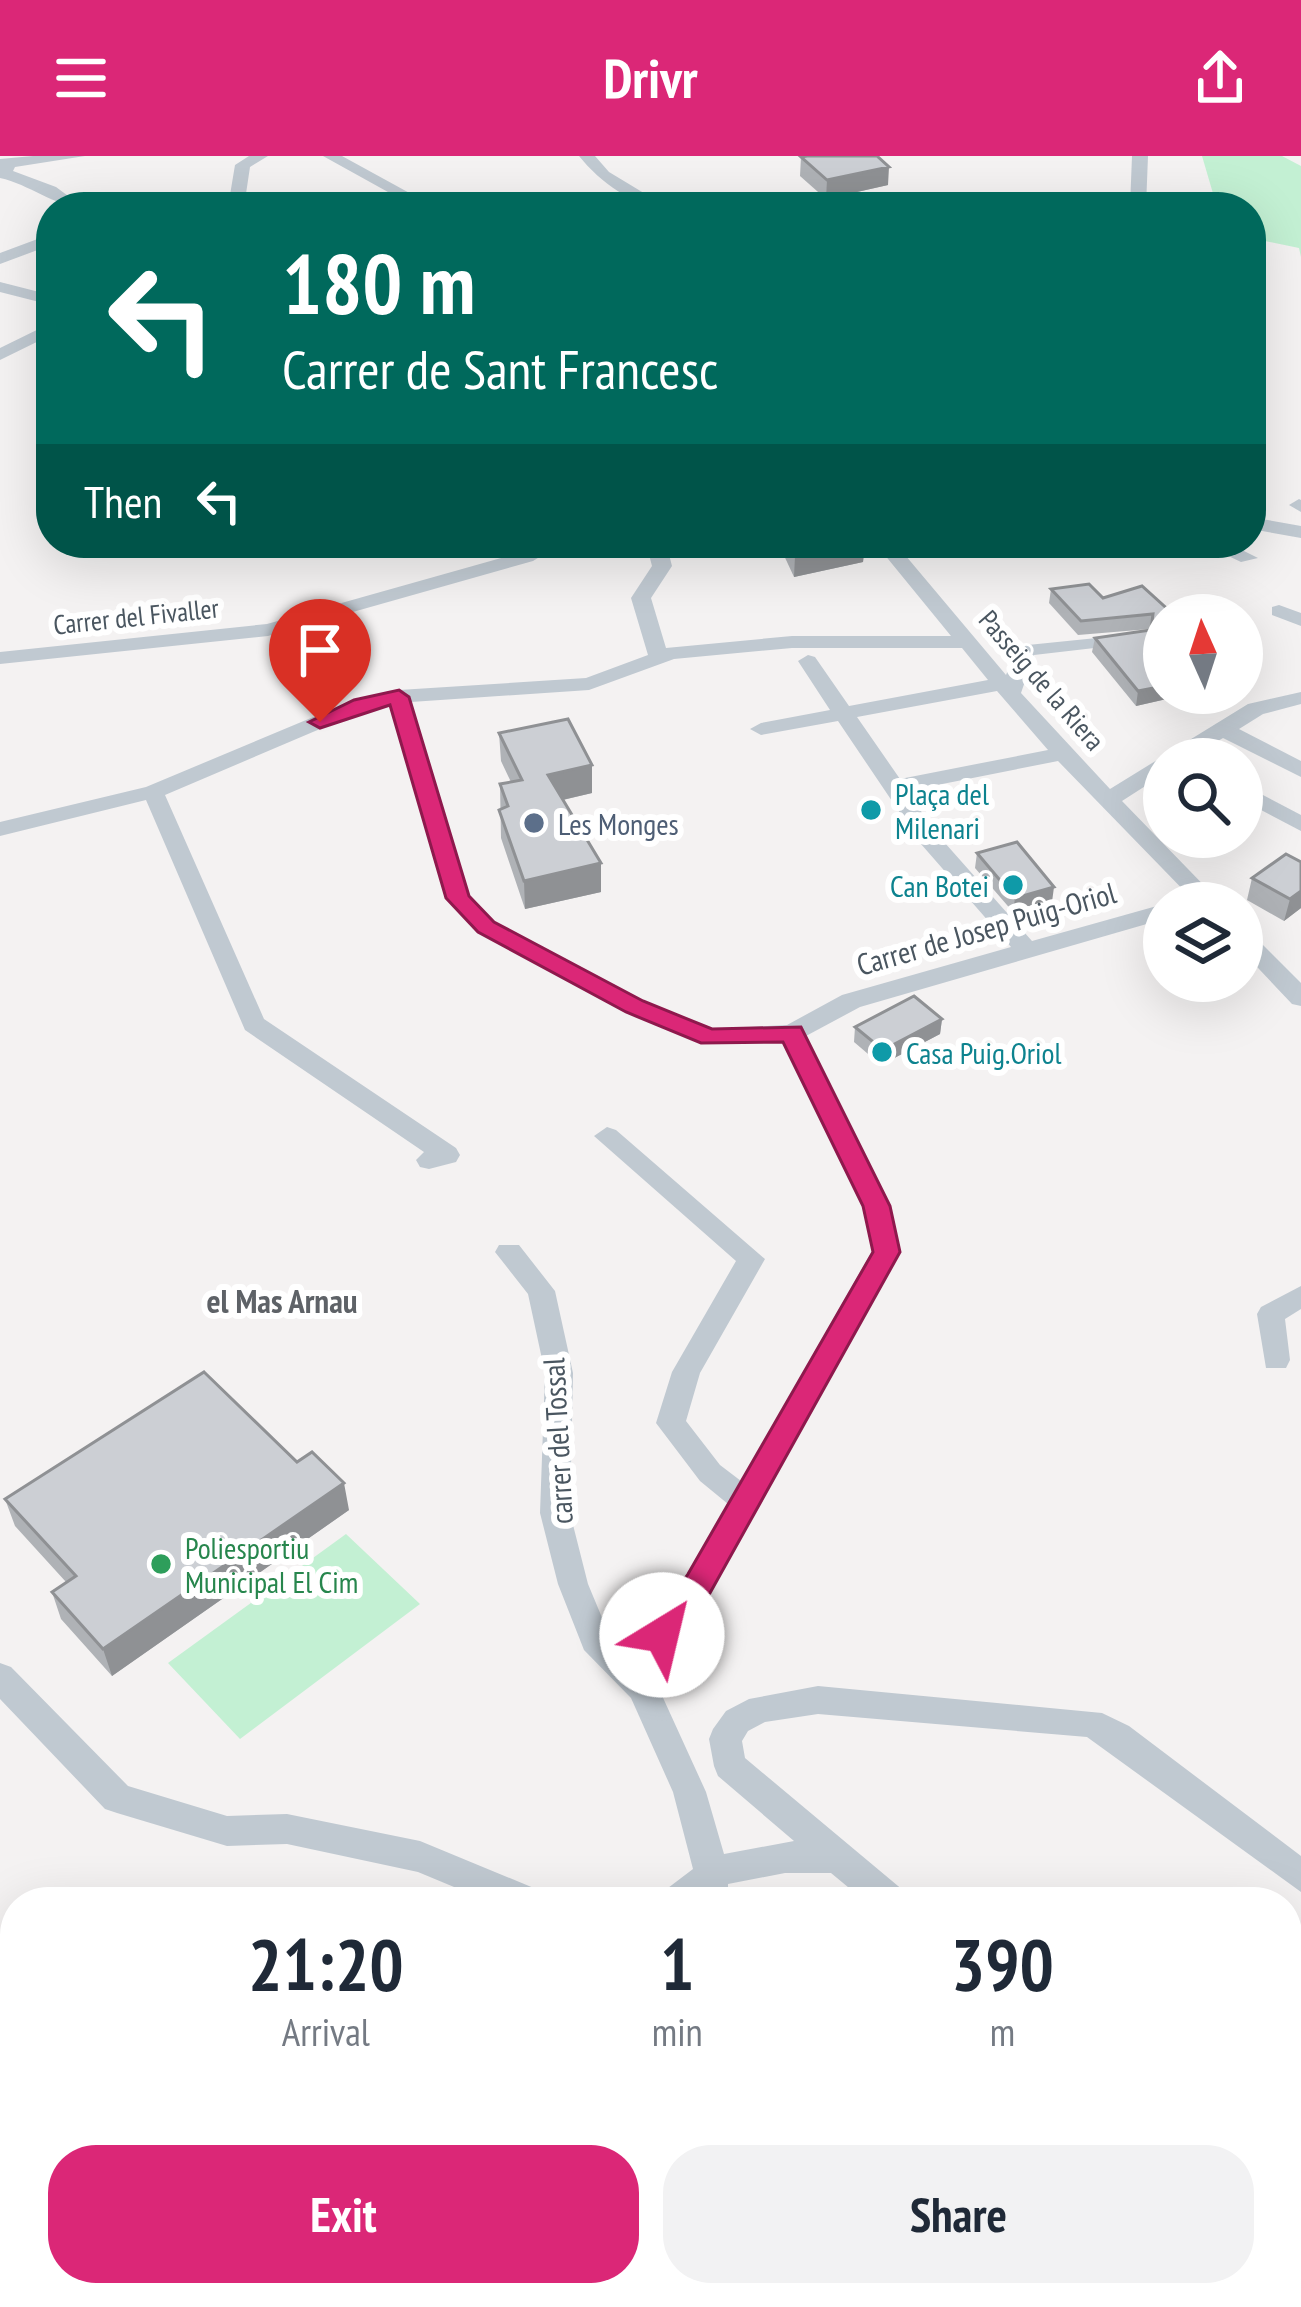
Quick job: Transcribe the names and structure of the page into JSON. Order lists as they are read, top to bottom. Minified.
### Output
{"streets":{"street":["Carrer del Fivaller","Passeig de la Riera","Carrer de Josep Puig-Oriol","carrer del Tossal"]},"districts":["el Mas Arnau"],"places":["Plaça del Milenari","Les Monges","Can Botei","Casa Puig.Oriol","Poliesportiu Municipal El Cim"],"north":"top","page":{"header":"Drivr","turn":["180 m","Carrer de Sant Francesc"],"then":"Then","eta":["21:20","Arrival","1","min","390","m"],"buttons":["Exit","Share"]}}
